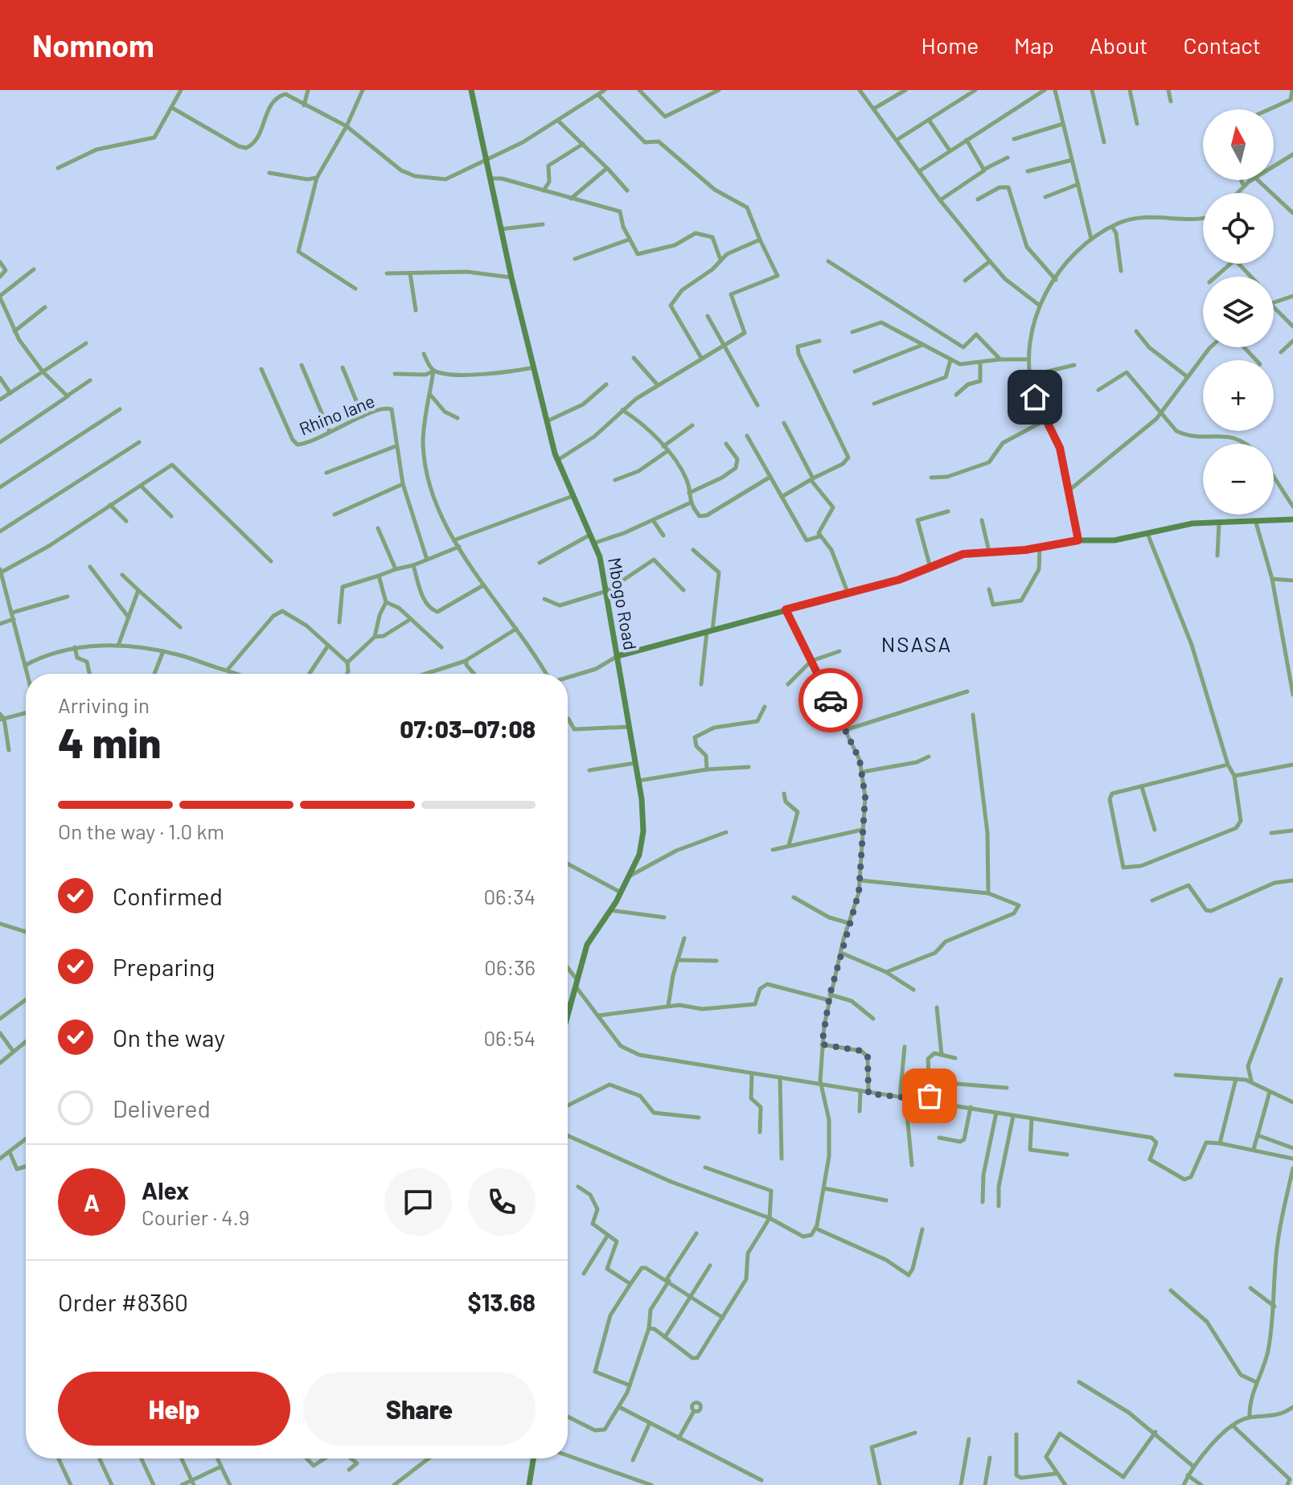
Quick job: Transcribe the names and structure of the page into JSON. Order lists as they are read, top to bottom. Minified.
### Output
{"streets":{"main road":["Mbogo Road"],"street":["Rhino lane"]},"districts":["NSASA"],"north":"top","page":{"header":"Nomnom","nav":["Home","Map","About","Contact"],"map_buttons":["+","−"],"heading":["4 min","Arriving in","07:03–07:08"],"panel":["Alex","Courier · 4.9","Order #8360","$13.68"],"bar":"On the way · 1.0 km","list":[["Confirmed","06:34"],["Preparing","06:36"],["On the way","06:54"],"Delivered"],"round":"A","buttons":["Help","Share"]}}
